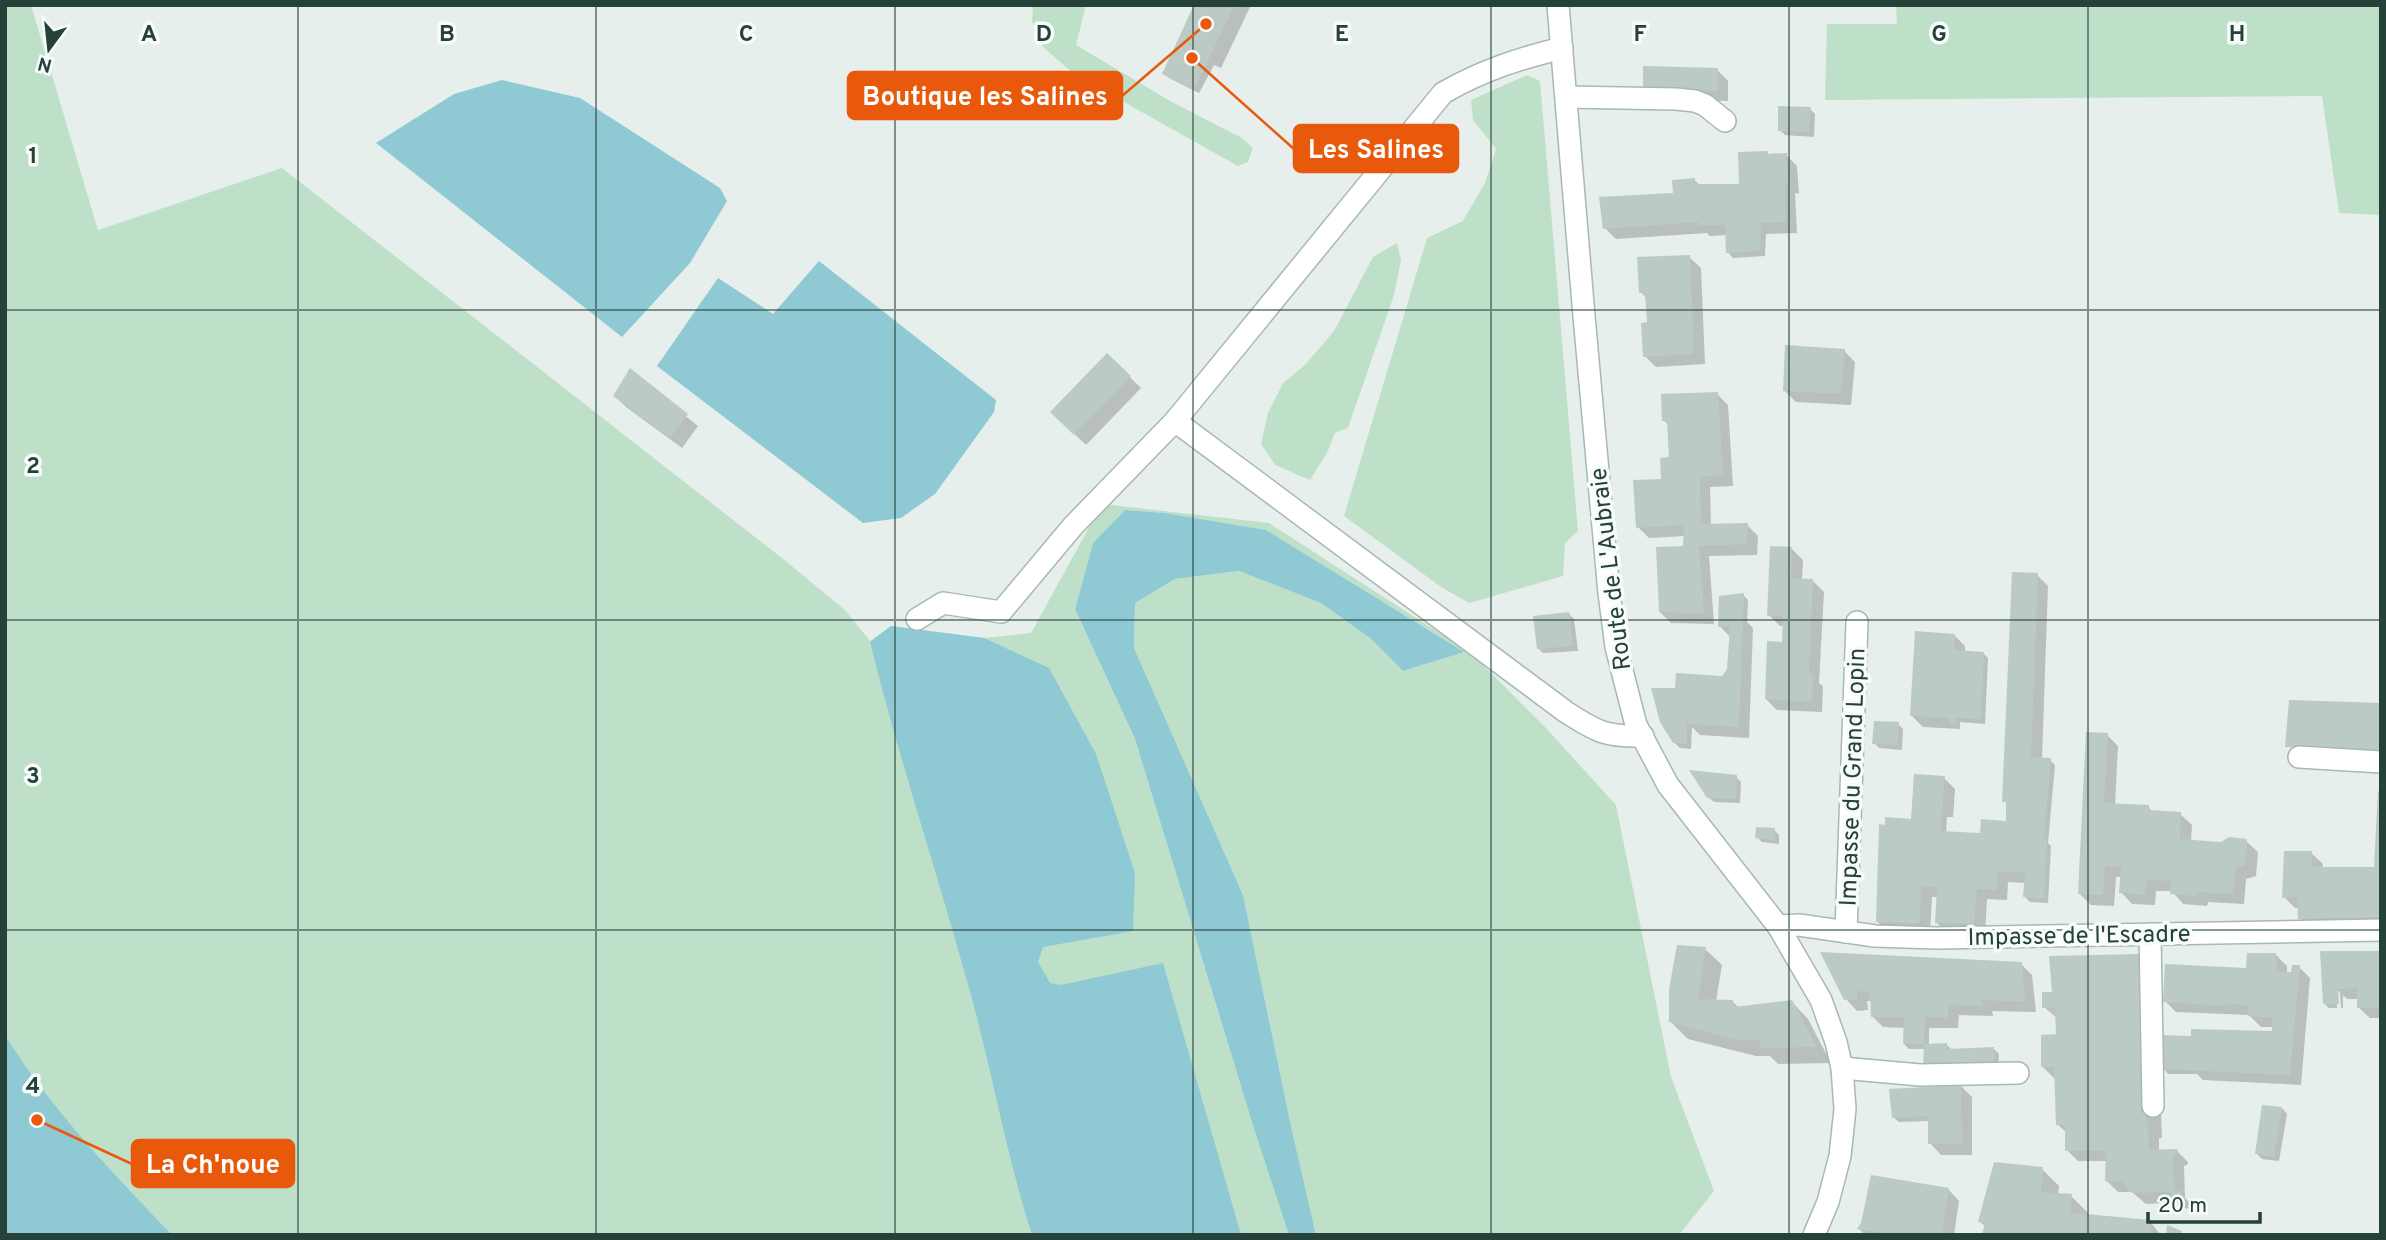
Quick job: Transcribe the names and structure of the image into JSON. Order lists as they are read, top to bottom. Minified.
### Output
{"streets":{"street":["Route de L'Aubraie","Impasse du Grand Lopin","Impasse de l'Escadre"]},"crossings":[["Route de L'Aubraie","Impasse de l'Escadre"],["Impasse du Grand Lopin","Impasse de l'Escadre"]],"places":["Boutique les Salines","Les Salines","La Ch'noue"],"scale_bar":"20 m","north":"bottom","grid":{"columns":["A","B","C","D","E","F","G","H"],"rows":["1","2","3","4"]}}
